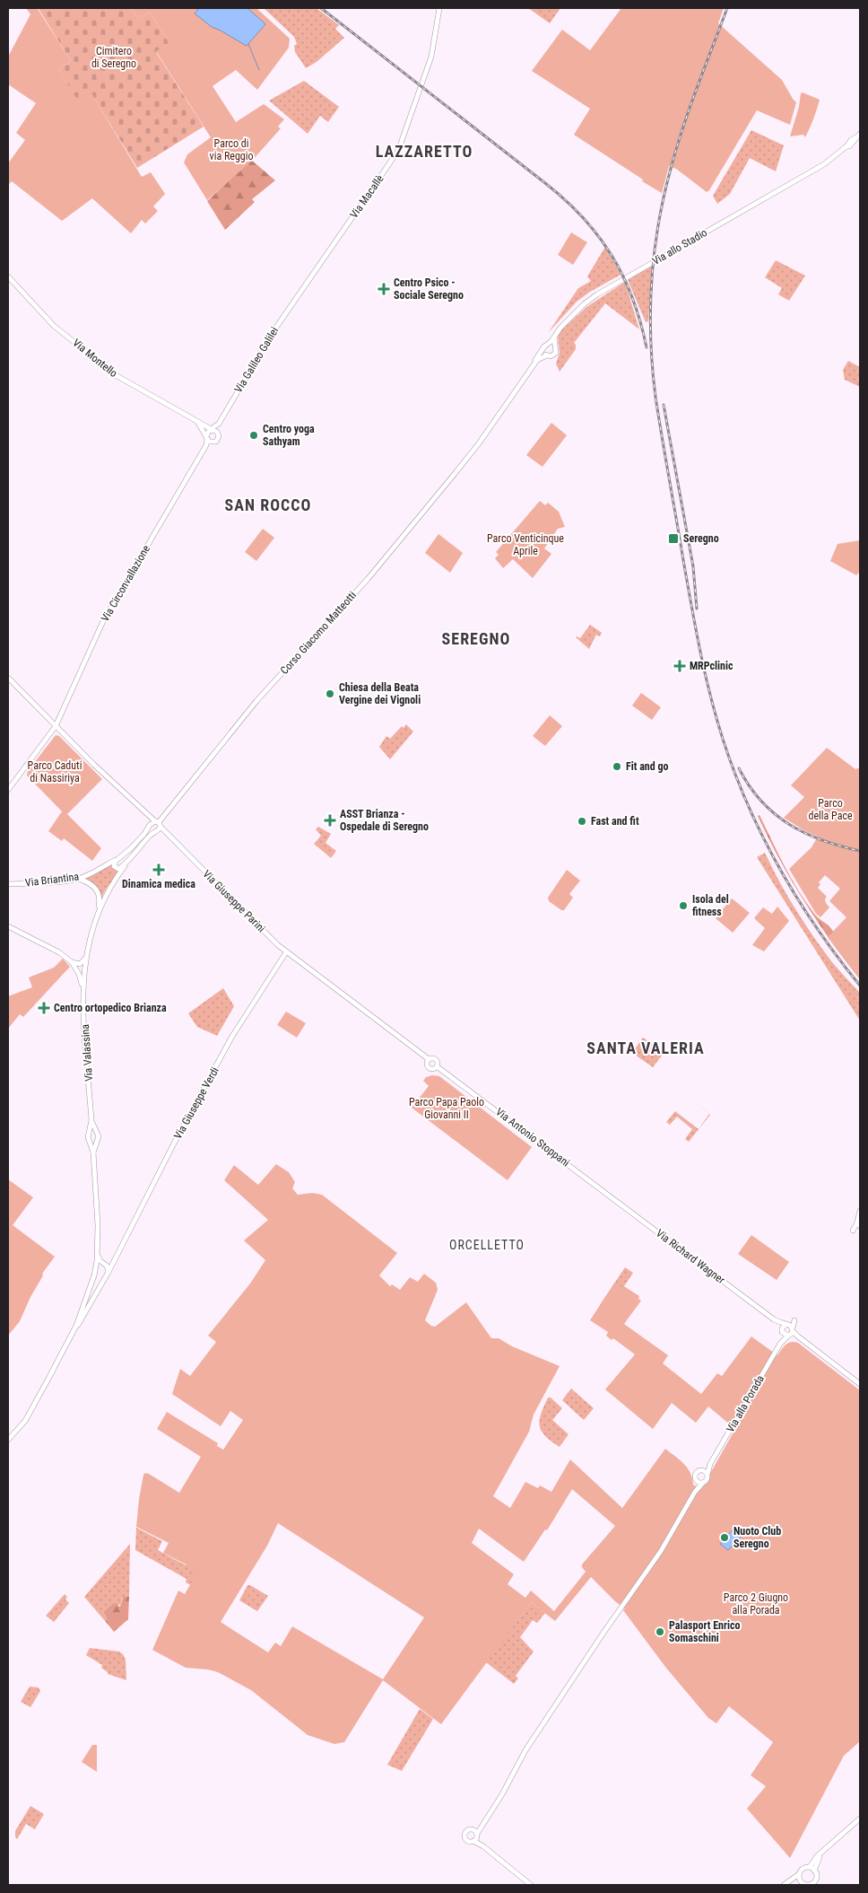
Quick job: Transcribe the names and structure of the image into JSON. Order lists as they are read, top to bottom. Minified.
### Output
{"streets":{"street":["Via Macallè","Via allo Stadio","Via Montello","Via Galileo Galilei","Via Circonvallazione","Corso Giacomo Matteotti","Via Briantina","Via Giuseppe Parini","Via Valassina","Via Giuseppe Verdi","Via Antonio Stoppani","Via Richard Wagner","Via alla Porada"]},"crossings":[["Via Macallè","Via Galileo Galilei"],["Via allo Stadio","Corso Giacomo Matteotti"],["Via Montello","Via Galileo Galilei"],["Via Montello","Via Circonvallazione"],["Via Galileo Galilei","Via Circonvallazione"],["Via Circonvallazione","Via Giuseppe Parini"],["Corso Giacomo Matteotti","Via Briantina"],["Corso Giacomo Matteotti","Via Giuseppe Parini"],["Via Briantina","Via Giuseppe Parini"],["Via Briantina","Via Valassina"],["Via Giuseppe Parini","Via Giuseppe Verdi"],["Via Antonio Stoppani","Via Richard Wagner"],["Via Richard Wagner","Via alla Porada"]],"districts":["LAZZARETTO","SAN ROCCO","SEREGNO","SANTA VALERIA","ORCELLETTO"],"parks":["Cimitero di Seregno","Parco di via Reggio","Parco Venticinque Aprile","Parco Caduti di Nassiriya","Parco della Pace","Parco Papa Paolo Giovanni II","Parco 2 Giugno alla Porada"],"places":{"health":["Centro Psico - Sociale Seregno","MRPclinic","ASST Brianza - Ospedale di Seregno","Dinamica medica","Centro ortopedico Brianza"],"other":["Centro yoga Sathyam","Chiesa della Beata Vergine dei Vignoli","Fit and go","Fast and fit","Isola del fitness","Nuoto Club Seregno","Palasport Enrico Somaschini"],"transit":["Seregno"]}}
